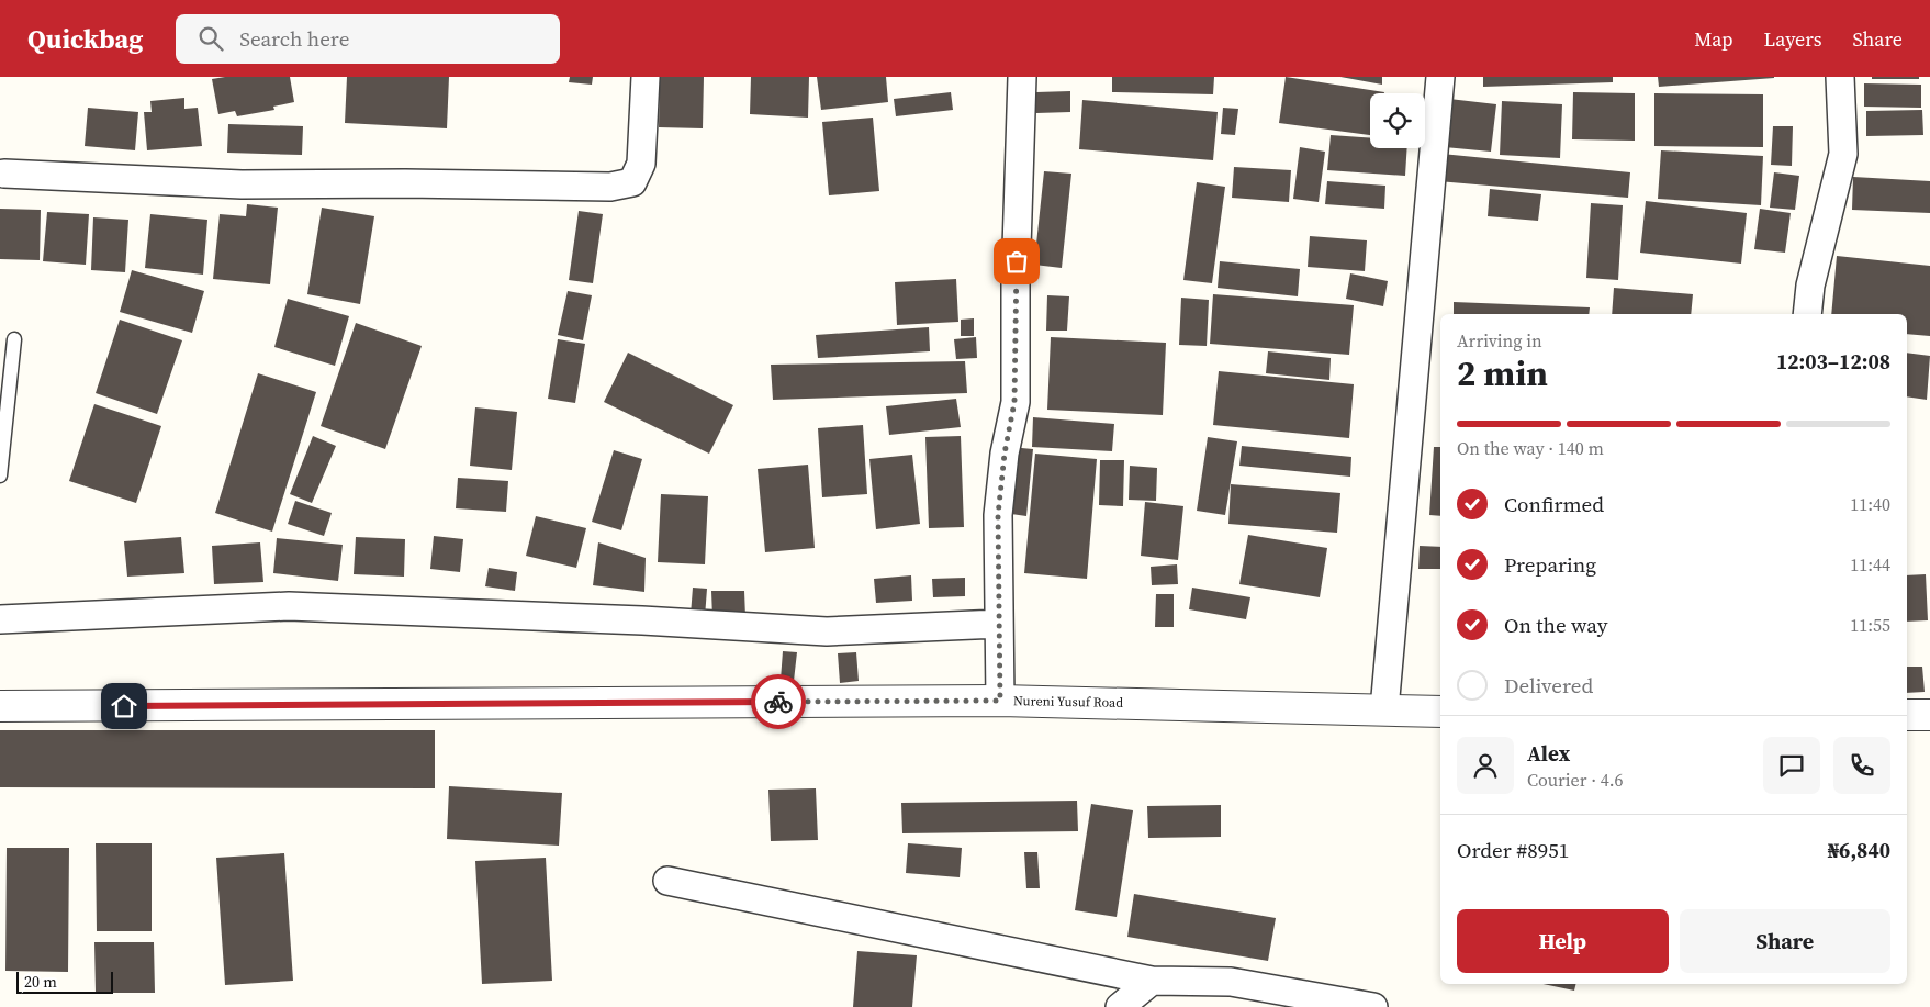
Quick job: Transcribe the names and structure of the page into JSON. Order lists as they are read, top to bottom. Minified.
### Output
{"streets":{"street":["Nureni Yusuf Road"]},"scale_bar":"20 m","page":{"header":"Quickbag","search":"Search here","nav":["Map","Layers","Share"],"heading":["2 min","Arriving in","12:03–12:08"],"panel":["Alex","Courier · 4.6","Order #8951","₦6,840"],"bar":"On the way · 140 m","list":[["Confirmed","11:40"],["Preparing","11:44"],["On the way","11:55"],"Delivered"],"buttons":["Help","Share"],"scale":"20 m"}}
